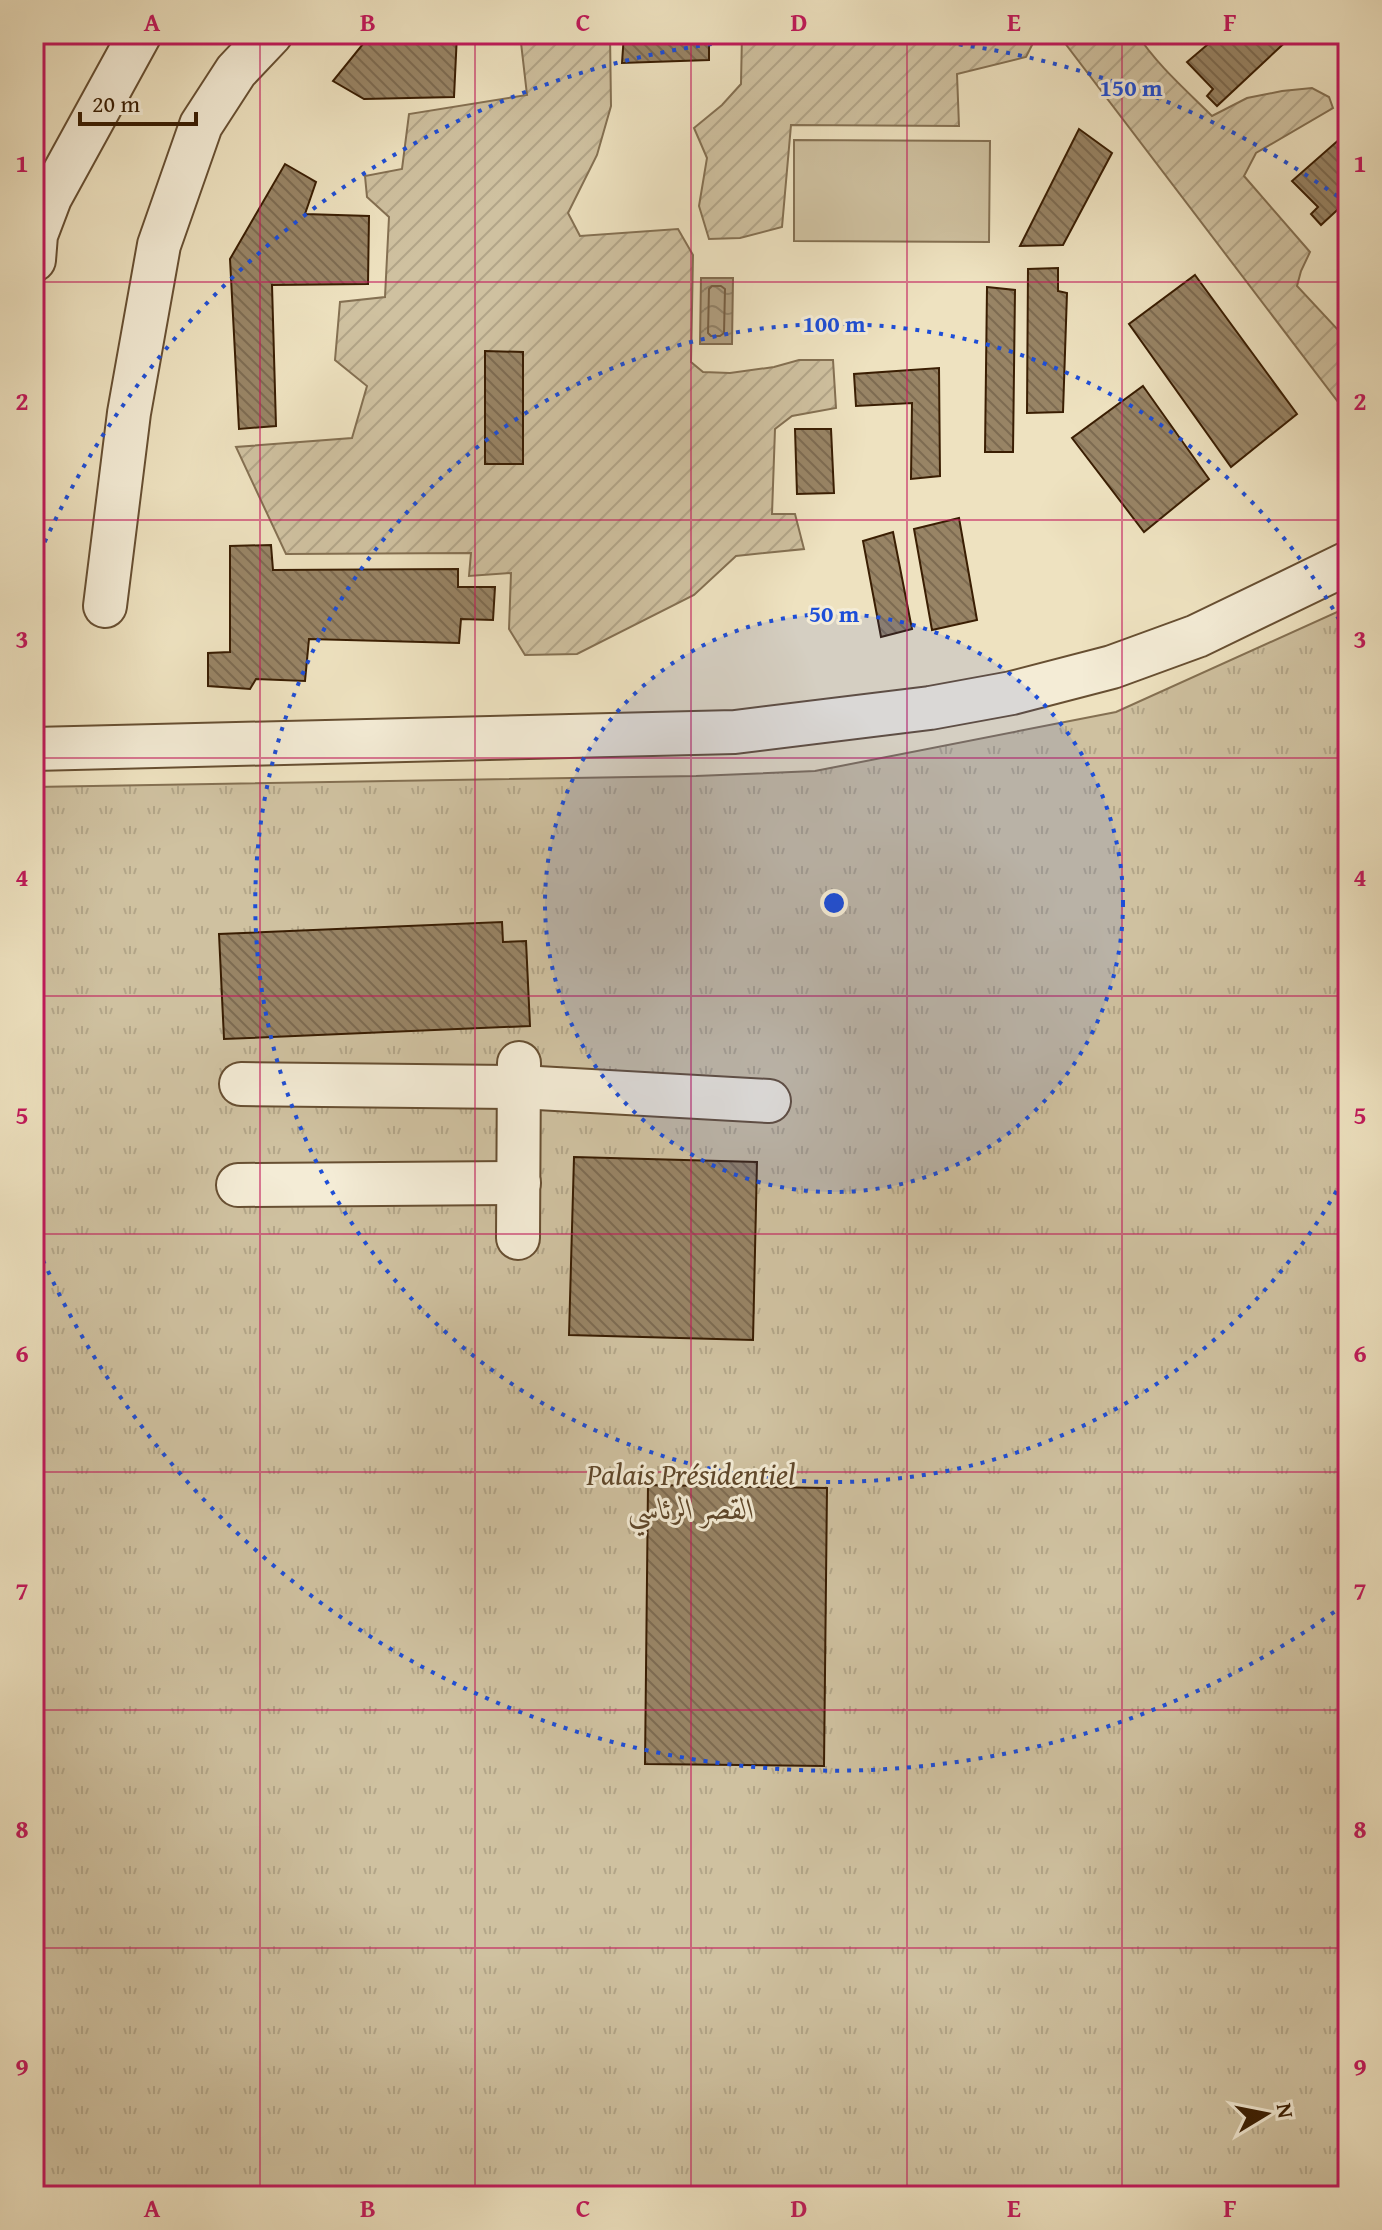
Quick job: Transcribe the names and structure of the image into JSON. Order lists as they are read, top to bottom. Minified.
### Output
{"parks":["Palais Présidentiel القصر الرئاسي"],"scale_bar":"20 m","north":"right","grid":{"columns":["A","B","C","D","E","F"],"rows":["1","2","3","4","5","6","7","8","9"]},"rings":["150 m","100 m","50 m"]}
